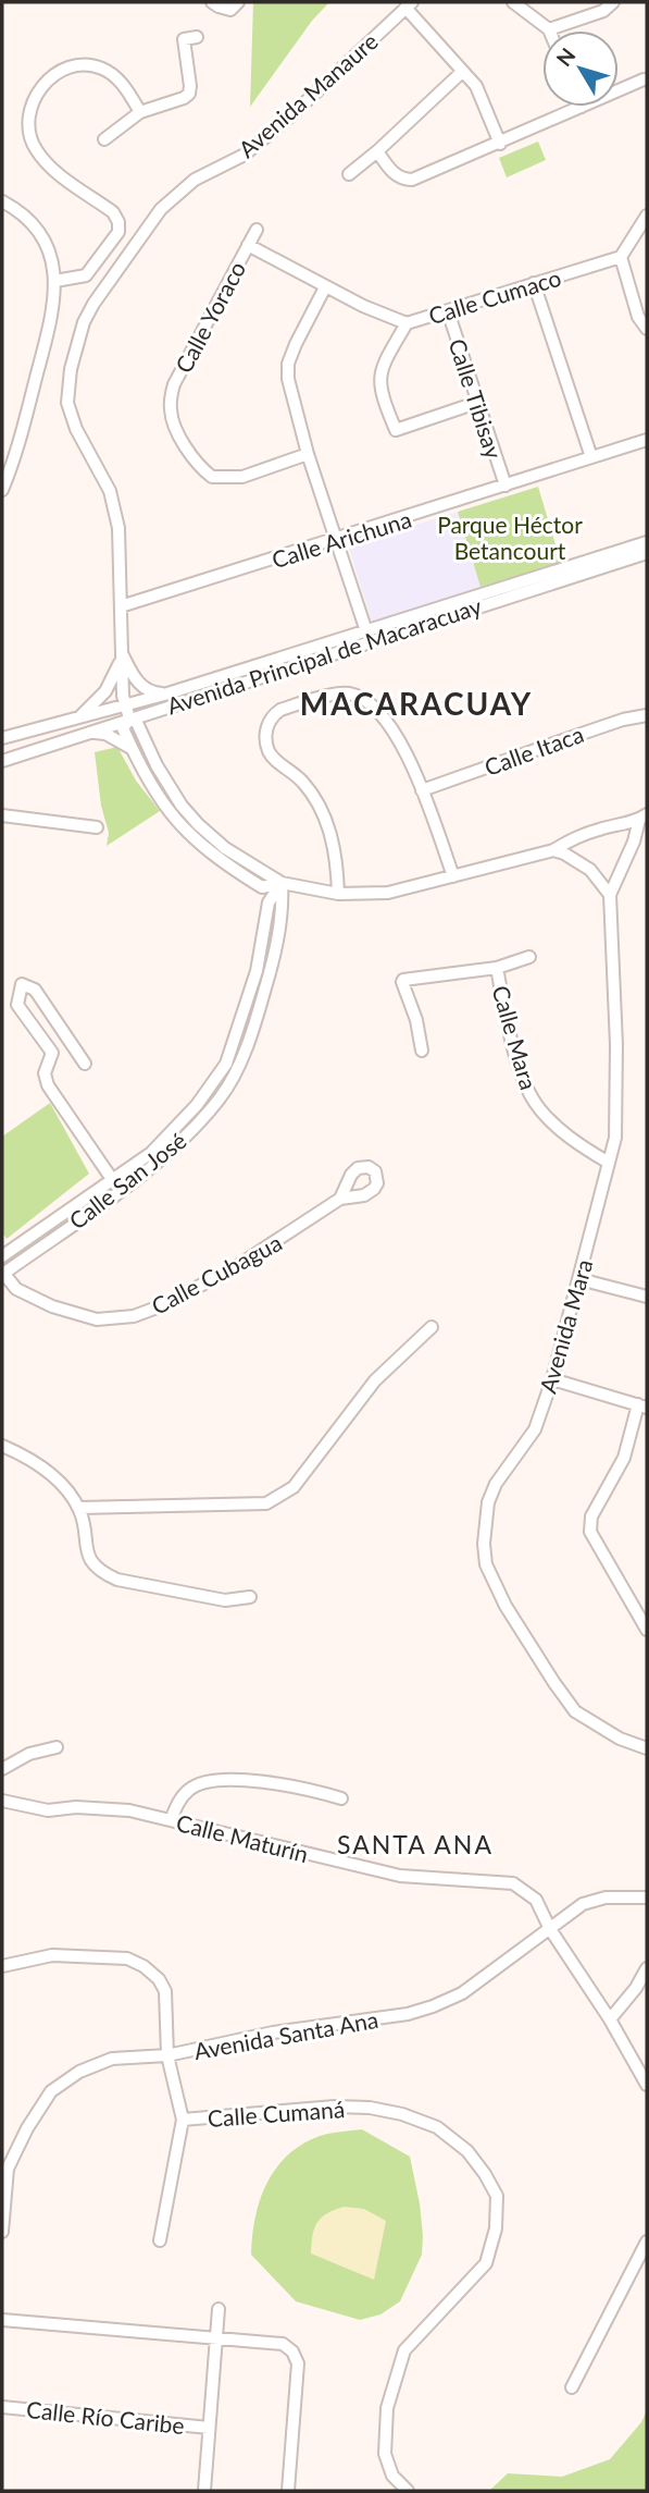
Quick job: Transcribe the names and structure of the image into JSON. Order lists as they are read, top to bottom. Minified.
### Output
{"streets":{"street":["Avenida Manaure","Calle Cumaco","Calle Yoraco","Calle Tibisay","Calle Arichuna","Avenida Principal de Macaracuay","Calle Itaca","Calle Mara","Calle San José","Calle Cubagua","Avenida Mara","Calle Maturín","Avenida Santa Ana","Calle Cumaná","Calle Río Caribe"]},"crossings":[["Avenida Manaure","Calle Arichuna"],["Avenida Manaure","Avenida Principal de Macaracuay"],["Calle Cumaco","Calle Yoraco"],["Calle Cumaco","Calle Tibisay"],["Calle Tibisay","Calle Arichuna"],["Calle Mara","Avenida Mara"],["Calle San José","Calle Cubagua"],["Calle Maturín","Avenida Santa Ana"],["Avenida Santa Ana","Calle Cumaná"]],"districts":["MACARACUAY","SANTA ANA"],"parks":["Parque Héctor Betancourt"],"north":"top left"}
